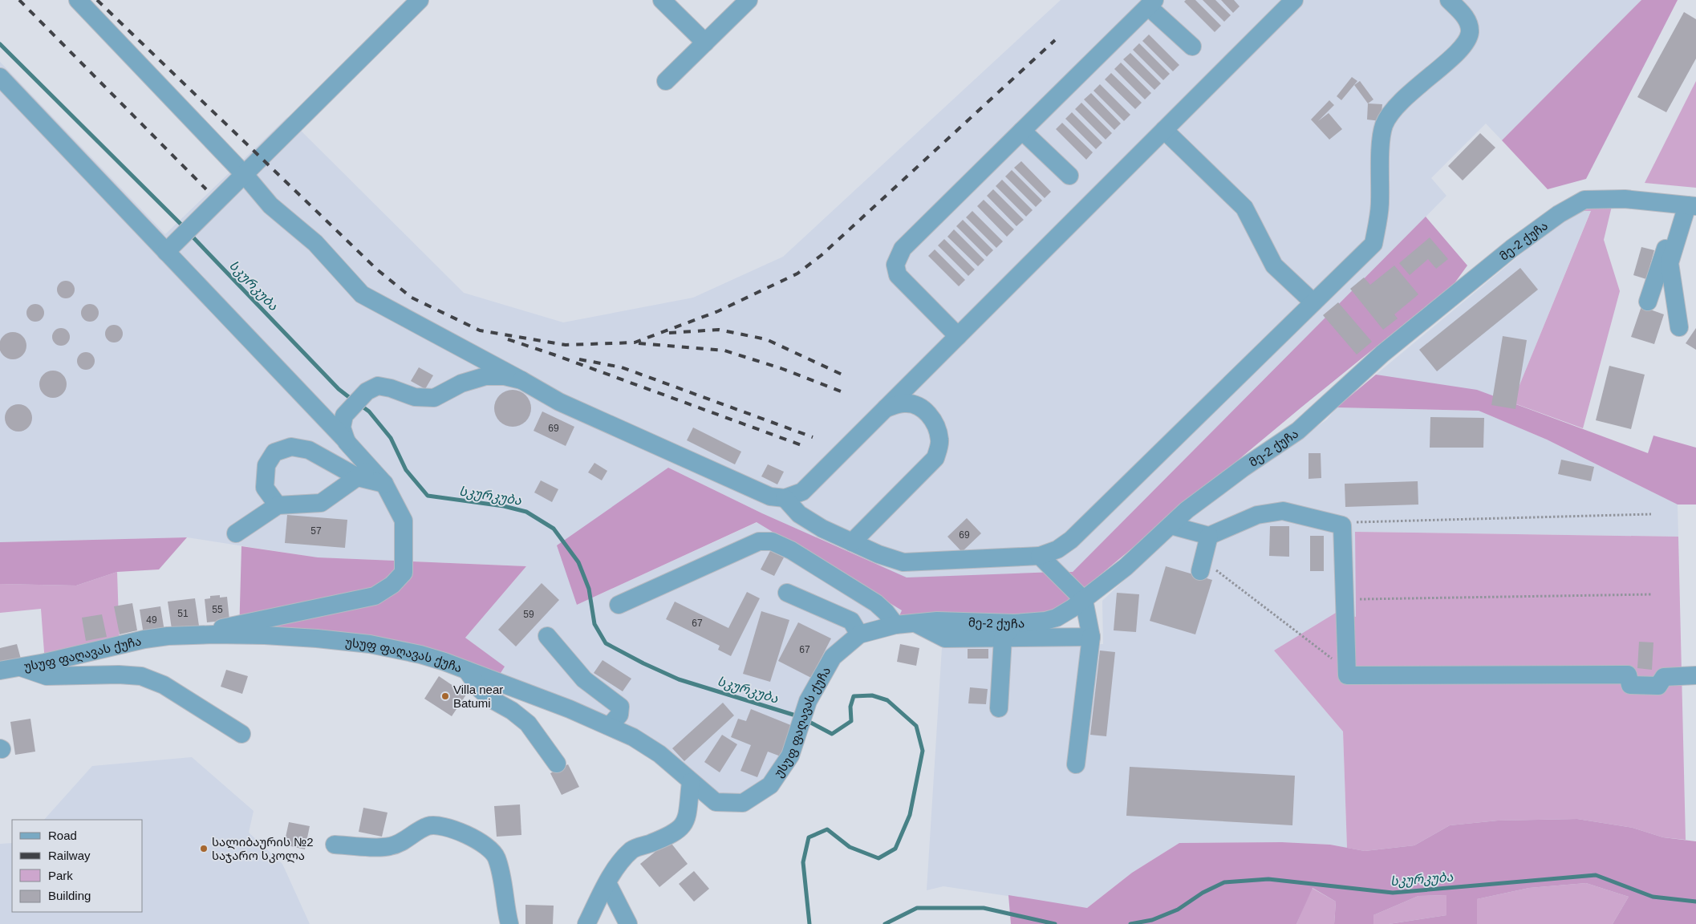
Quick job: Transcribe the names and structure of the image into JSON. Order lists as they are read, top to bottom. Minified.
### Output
{"streets":{"street":["მე-2 ქუჩა","უსუფ ფაღავას ქუჩა"]},"crossings":[["მე-2 ქუჩა","უსუფ ფაღავას ქუჩა"]],"water":["სკურკუბა"],"places":["Villa near Batumi","სალიბაურის №2 საჯარო სკოლა"],"house_numbers":["69","57","69","55","51","59","49","67","67"],"legend":["Road","Railway","Park","Building"]}
